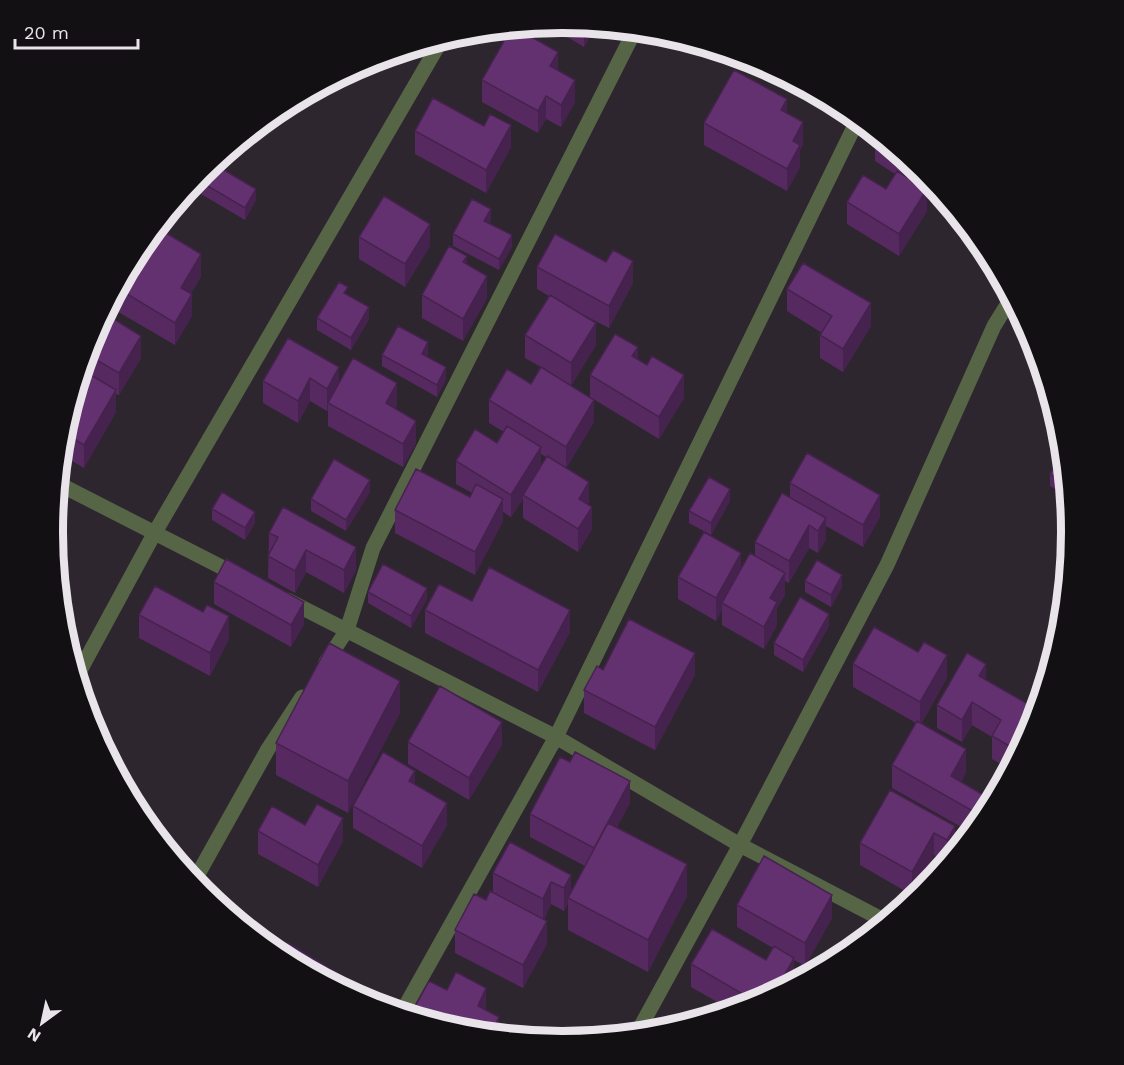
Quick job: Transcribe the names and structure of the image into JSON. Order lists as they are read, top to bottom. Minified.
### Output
{"scale_bar":"20 m","north":"bottom left"}
